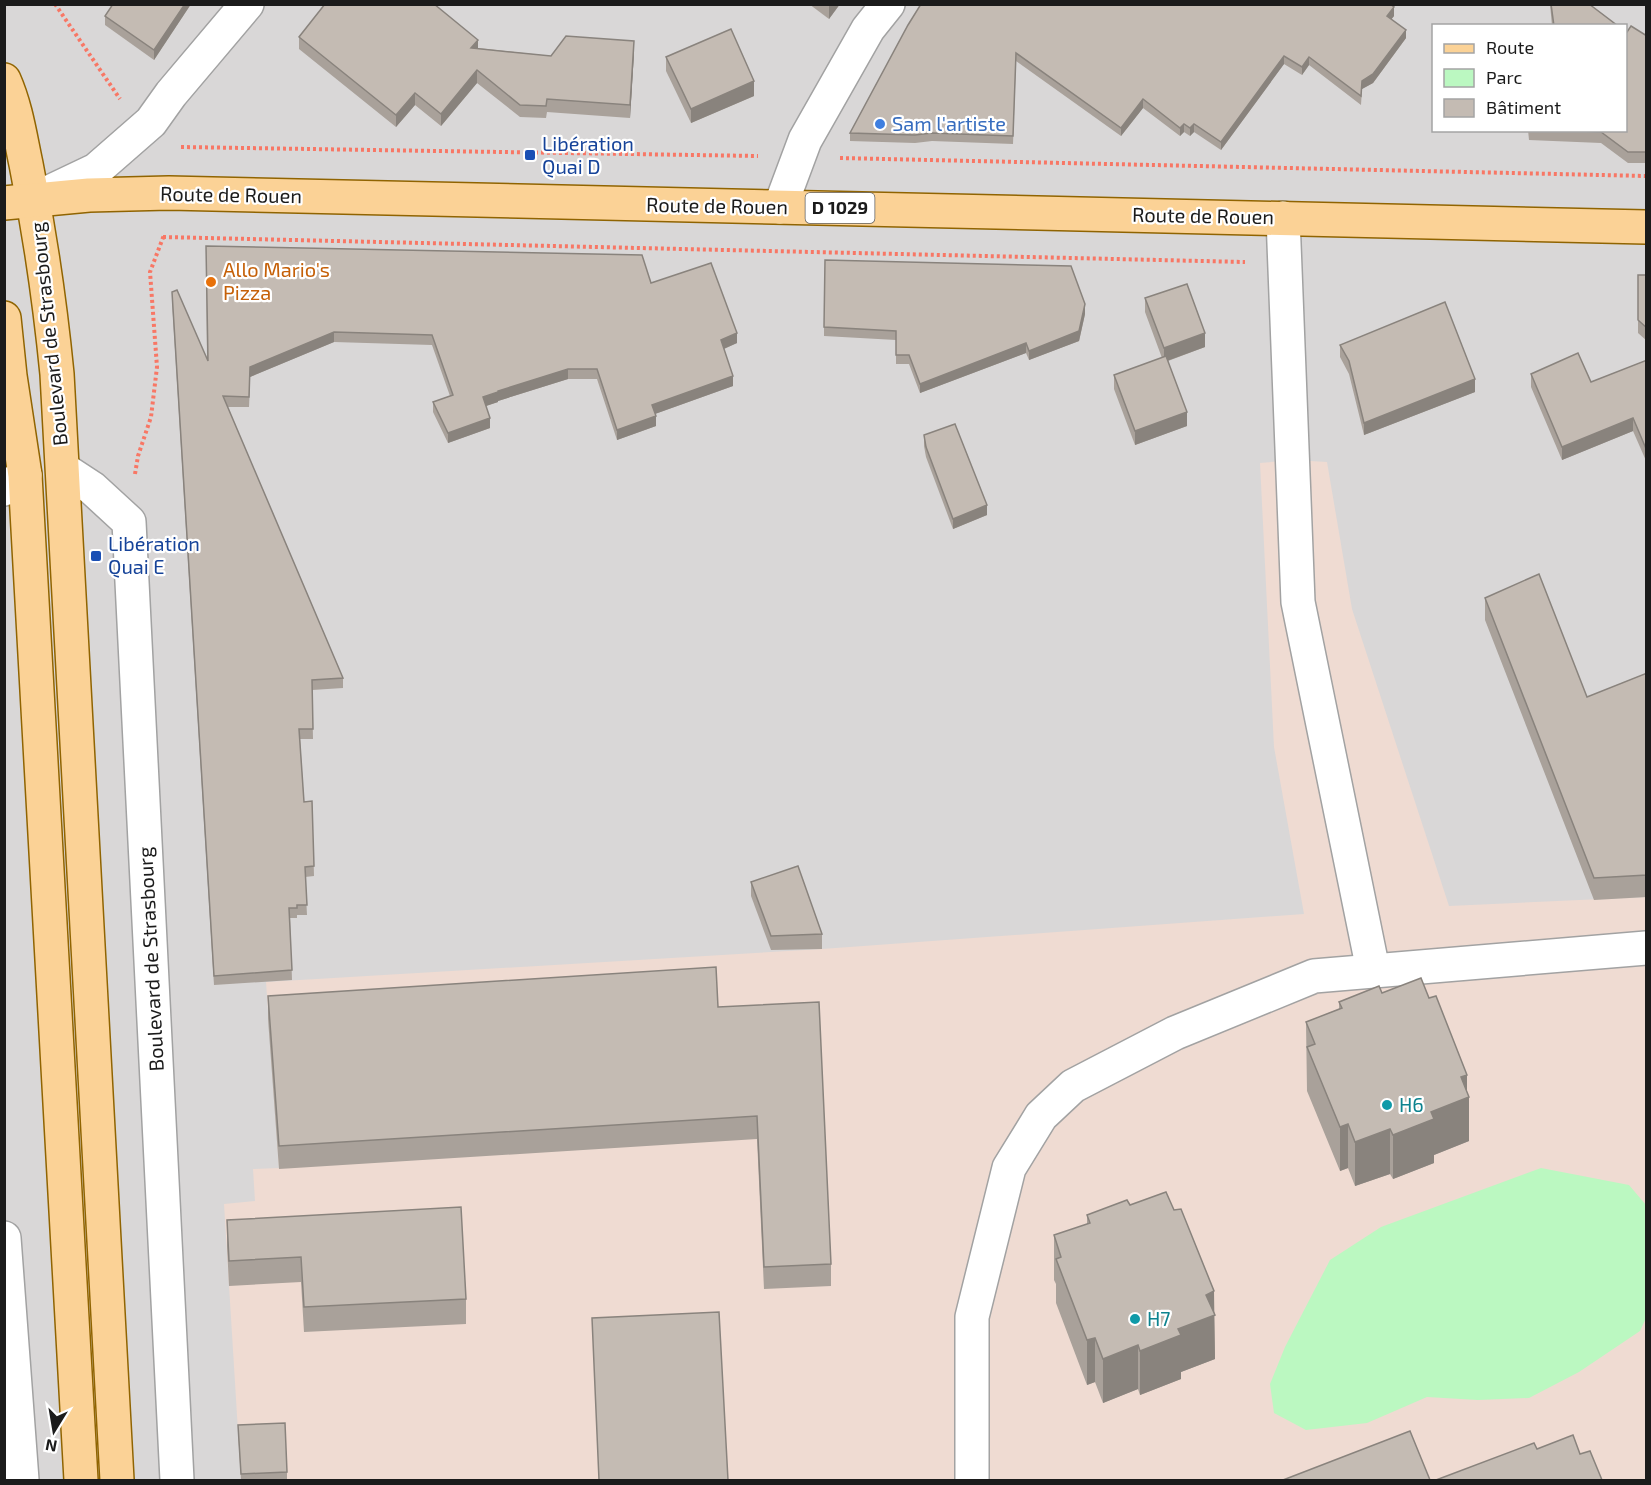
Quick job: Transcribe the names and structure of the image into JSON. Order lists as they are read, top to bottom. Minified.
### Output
{"streets":{"main road":["Route de Rouen","D 1029","Boulevard de Strasbourg"]},"crossings":[["Route de Rouen","Boulevard de Strasbourg"]],"places":{"other":["Sam l'artiste","Allo Mario's Pizza","H6","H7"],"transit":["Libération Quai D","Libération Quai E"]},"legend":["Route","Parc","Bâtiment"],"north":"bottom"}
